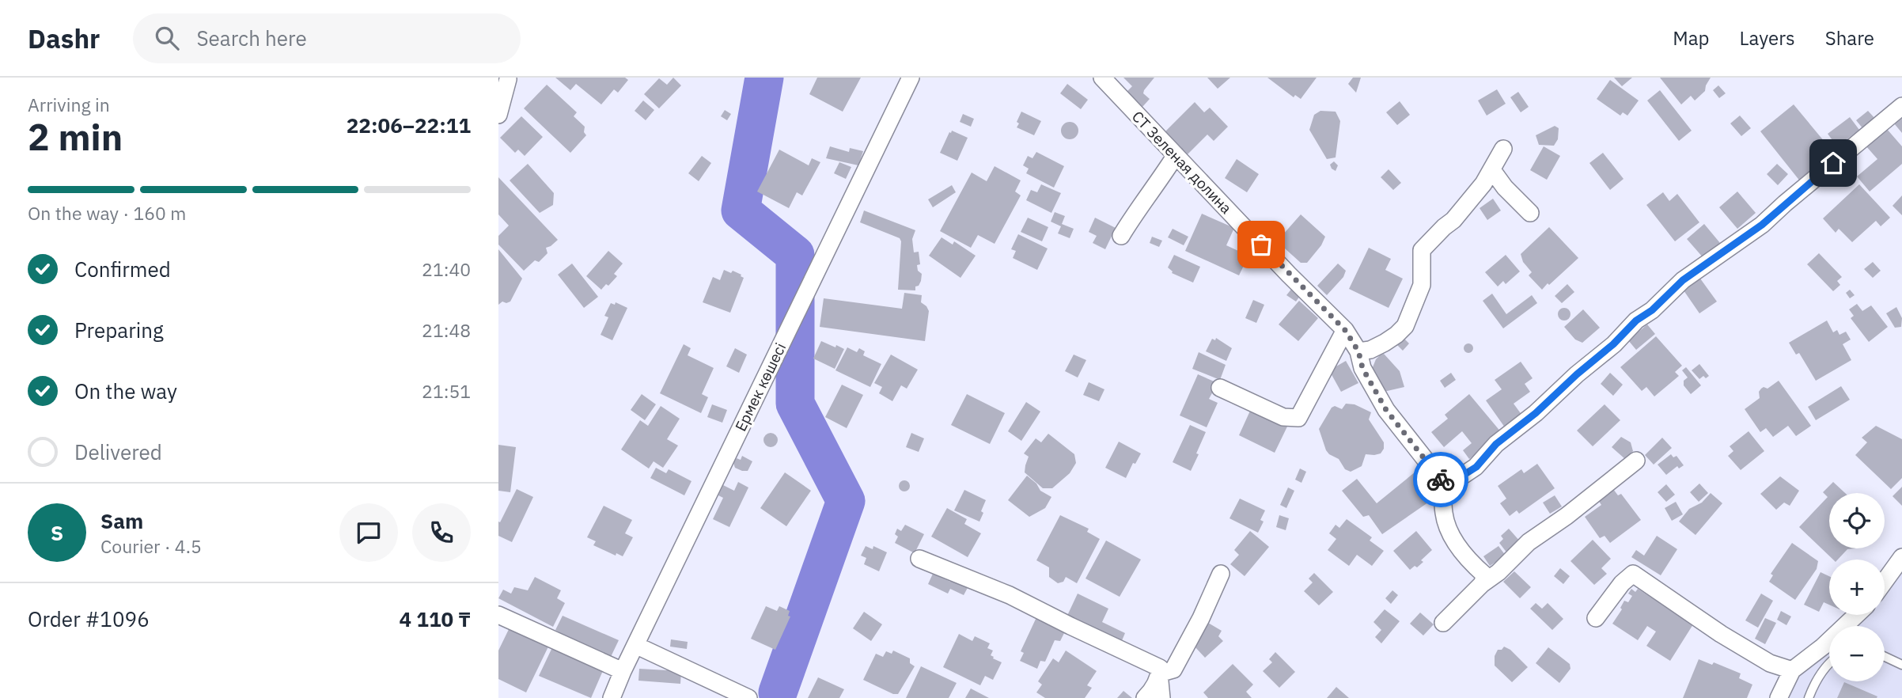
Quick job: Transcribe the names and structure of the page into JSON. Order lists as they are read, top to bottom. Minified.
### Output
{"streets":{"street":["СТ Зеленая долина","Ермек көшесі"]},"page":{"header":"Dashr","search":"Search here","nav":["Map","Layers","Share"],"heading":["2 min","Arriving in","22:06–22:11"],"panel":["Sam","Courier · 4.5","Order #1096","4 110 ₸"],"bar":"On the way · 160 m","list":[["Confirmed","21:40"],["Preparing","21:48"],["On the way","21:51"],"Delivered"],"map_buttons":["+","−"],"round":"S"}}
